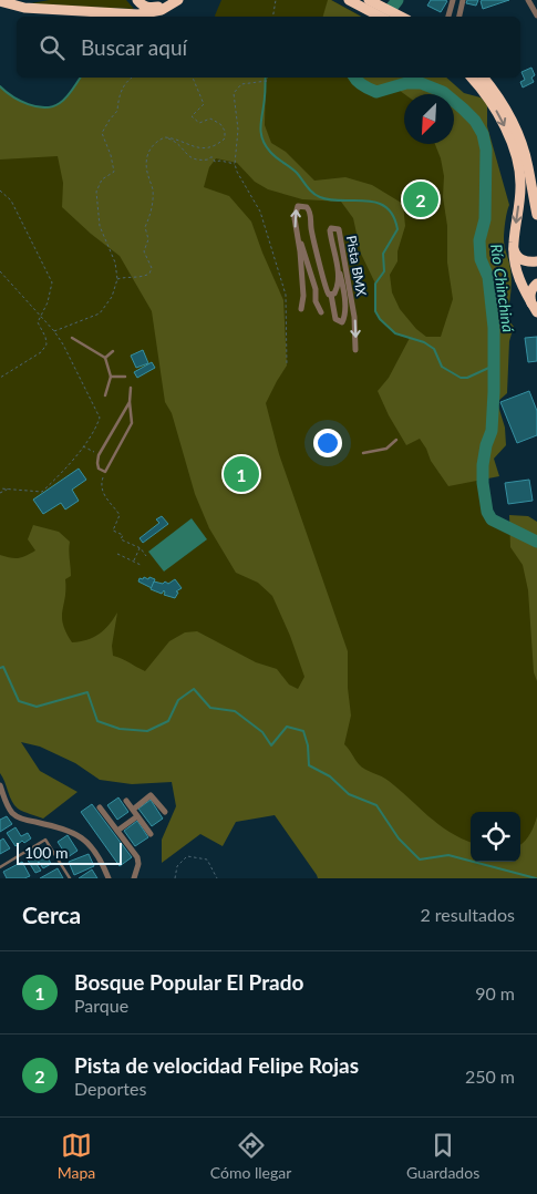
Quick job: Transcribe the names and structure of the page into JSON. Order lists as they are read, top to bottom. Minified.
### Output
{"streets":{"street":["Pista BMX"]},"water":["Río Chinchiná"],"scale_bar":"100 m","north":"bottom left","page":{"search":"Buscar aquí","pins":["2","1"],"scale":"100 m","heading":["Cerca","2 resultados"],"list":[{"mark":"1","name":"Bosque Popular El Prado","note":"Parque","value":"90 m"},{"mark":"2","name":"Pista de velocidad Felipe Rojas","note":"Deportes","value":"250 m"}],"nav":["Mapa","Cómo llegar","Guardados"]}}
